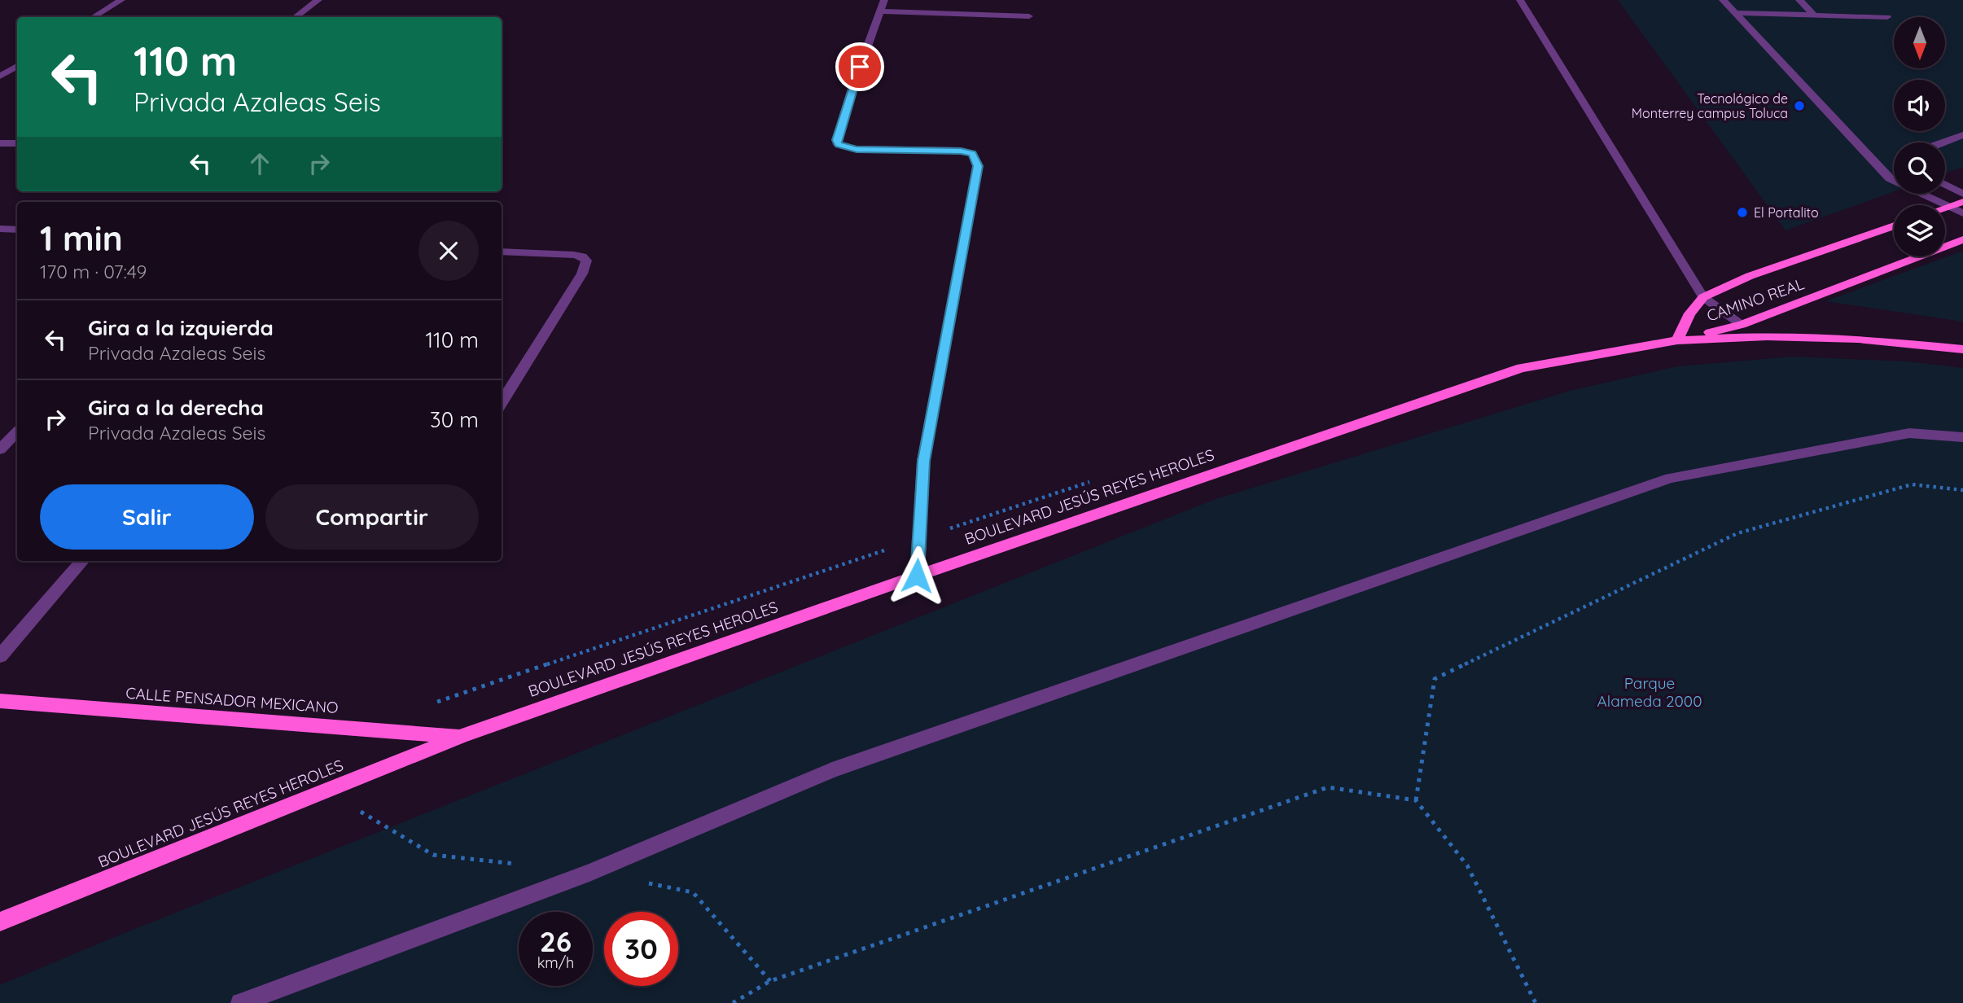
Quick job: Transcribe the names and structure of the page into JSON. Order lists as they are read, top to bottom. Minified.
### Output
{"streets":{"main road":["CAMINO REAL","BOULEVARD JESÚS REYES HEROLES","CALLE PENSADOR MEXICANO"]},"crossings":[["CAMINO REAL","BOULEVARD JESÚS REYES HEROLES"],["BOULEVARD JESÚS REYES HEROLES","CALLE PENSADOR MEXICANO"]],"parks":["Parque Alameda 2000"],"places":["Tecnológico de Monterrey campus Toluca","El Portalito"],"north":"bottom","page":{"turn":["110 m","Privada Azaleas Seis"],"heading":["1 min","170 m · 07:49"],"list":[{"name":"Gira a la izquierda","note":"Privada Azaleas Seis","value":"110 m"},{"name":"Gira a la derecha","note":"Privada Azaleas Seis","value":"30 m"}],"buttons":["Salir","Compartir"],"speed":"26 km/h","limit":"30"}}
